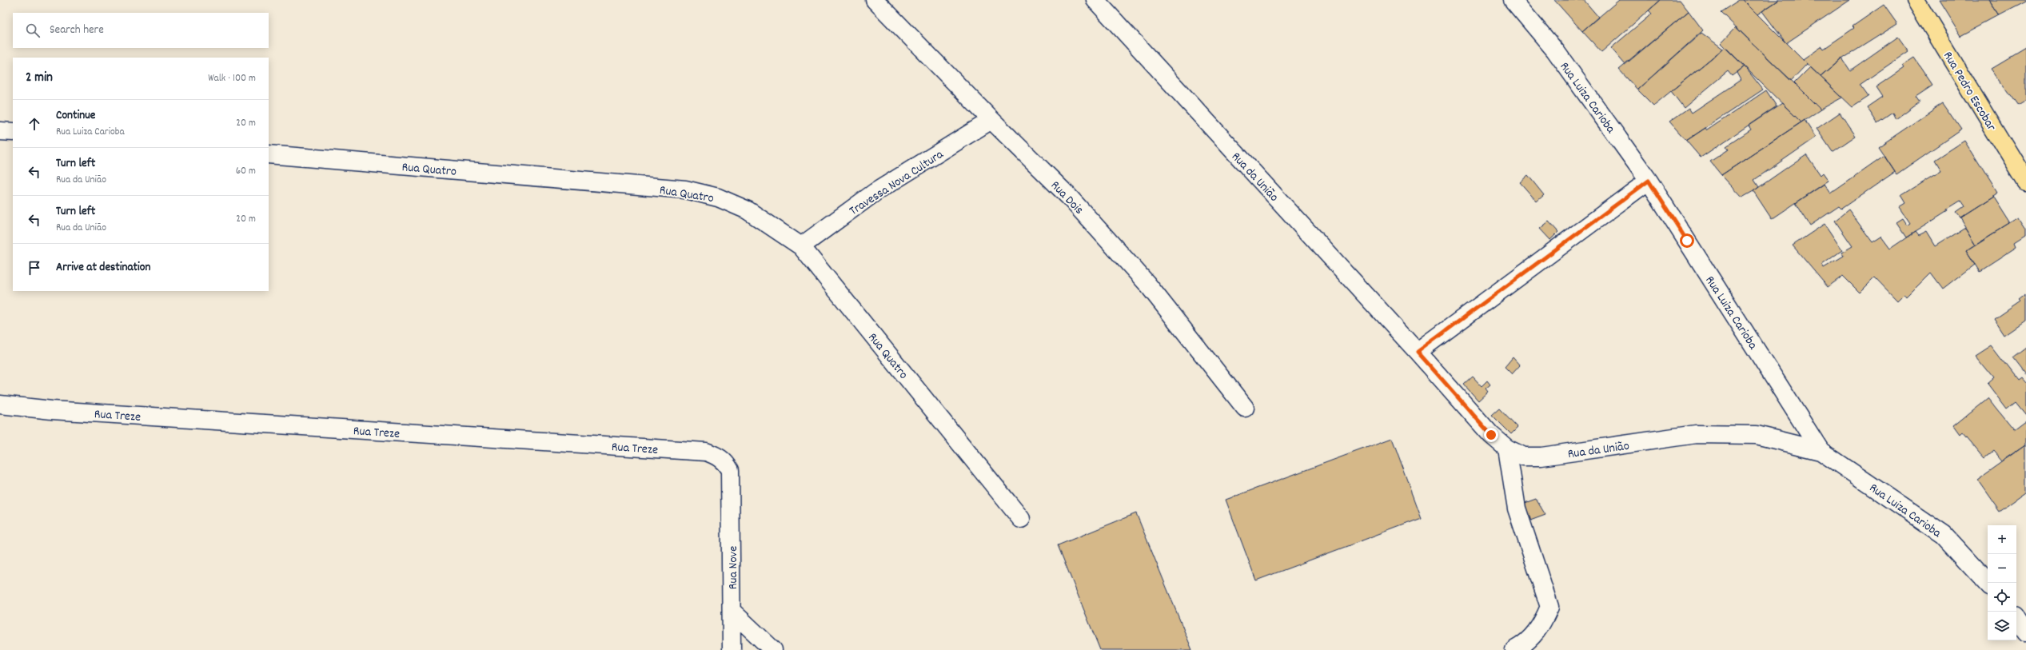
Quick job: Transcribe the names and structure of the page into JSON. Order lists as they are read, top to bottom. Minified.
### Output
{"streets":{"main road":["Rua Pedro Escobar"],"street":["Rua Luiza Carioba","Rua Quatro","Rua da União","Travessa Nova Cultura","Rua Dois","Rua Treze","Rua Nove"]},"crossings":[["Rua Luiza Carioba","Rua da União"],["Rua Quatro","Travessa Nova Cultura"],["Travessa Nova Cultura","Rua Dois"],["Rua Treze","Rua Nove"]],"page":{"search":"Search here","heading":["2 min","Walk · 100 m"],"list":[["Continue","Rua Luiza Carioba","20 m"],["Turn left","Rua da União","60 m"],["Turn left","Rua da União","20 m"],"Arrive at destination"],"map_buttons":["+","−"]}}
